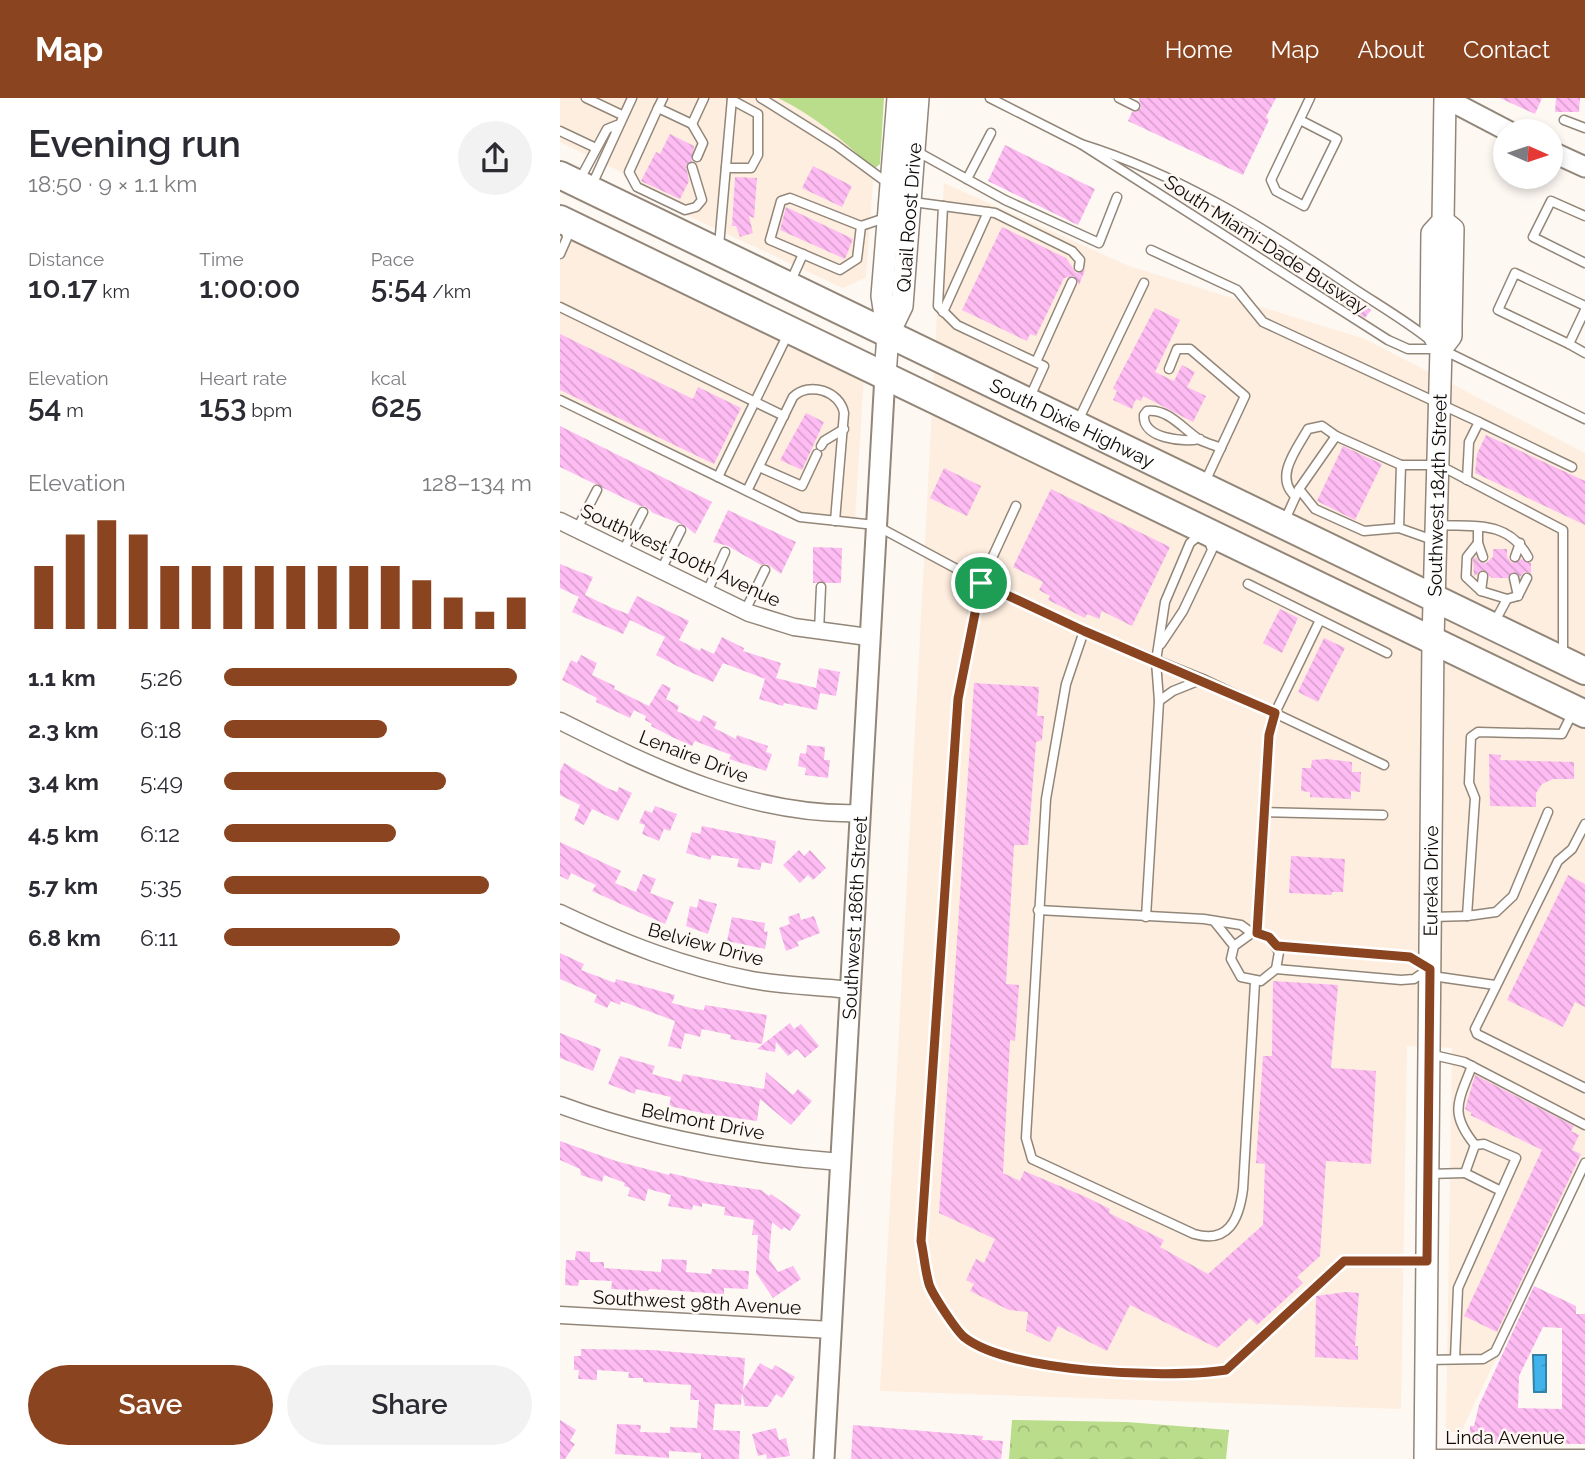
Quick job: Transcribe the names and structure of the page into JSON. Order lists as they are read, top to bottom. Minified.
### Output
{"streets":{"highway":["South Dixie Highway"],"main road":["Quail Roost Drive","Southwest 184th Street","Eureka Drive"],"street":["Southwest 100th Avenue","Lenaire Drive","Southwest 186th Street","Belview Drive","Belmont Drive","Southwest 98th Avenue","Linda Avenue"],"lane":["South Miami-Dade Busway"]},"crossings":[["Quail Roost Drive","South Dixie Highway"],["Quail Roost Drive","Southwest 186th Street"],["South Miami-Dade Busway","Southwest 184th Street"],["South Dixie Highway","Southwest 184th Street"],["South Dixie Highway","Eureka Drive"],["South Dixie Highway","Southwest 186th Street"],["Southwest 184th Street","Eureka Drive"],["Southwest 100th Avenue","Southwest 186th Street"],["Lenaire Drive","Southwest 186th Street"],["Eureka Drive","Linda Avenue"],["Southwest 186th Street","Belview Drive"],["Southwest 186th Street","Belmont Drive"],["Southwest 186th Street","Southwest 98th Avenue"]],"north":"right","page":{"header":"Map","nav":["Home","Map","About","Contact"],"heading":["Evening run","18:50 · 9 × 1.1 km"],"stats":[["Distance","10.17 km"],["Time","1:00:00"],["Pace","5:54 /km"],["Elevation","54 m"],["Heart rate","153 bpm"],["kcal","625"]],"chart":["Elevation","128–134 m"],"list":[{"name":"1.1 km","note":"5:26"},{"name":"2.3 km","note":"6:18"},{"name":"3.4 km","note":"5:49"},{"name":"4.5 km","note":"6:12"},{"name":"5.7 km","note":"5:35"},{"name":"6.8 km","note":"6:11"}],"buttons":["Save","Share"]}}
